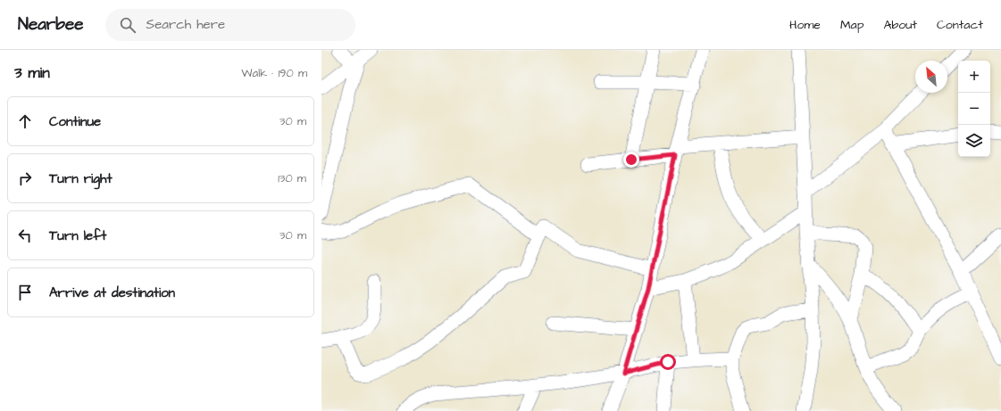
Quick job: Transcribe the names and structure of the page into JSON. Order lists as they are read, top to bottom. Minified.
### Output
{"north":"top left","page":{"header":"Nearbee","search":"Search here","nav":["Home","Map","About","Contact"],"heading":["3 min","Walk · 190 m"],"map_buttons":["+","−"],"list":[["Continue","30 m"],["Turn right","130 m"],["Turn left","30 m"],"Arrive at destination"]}}
